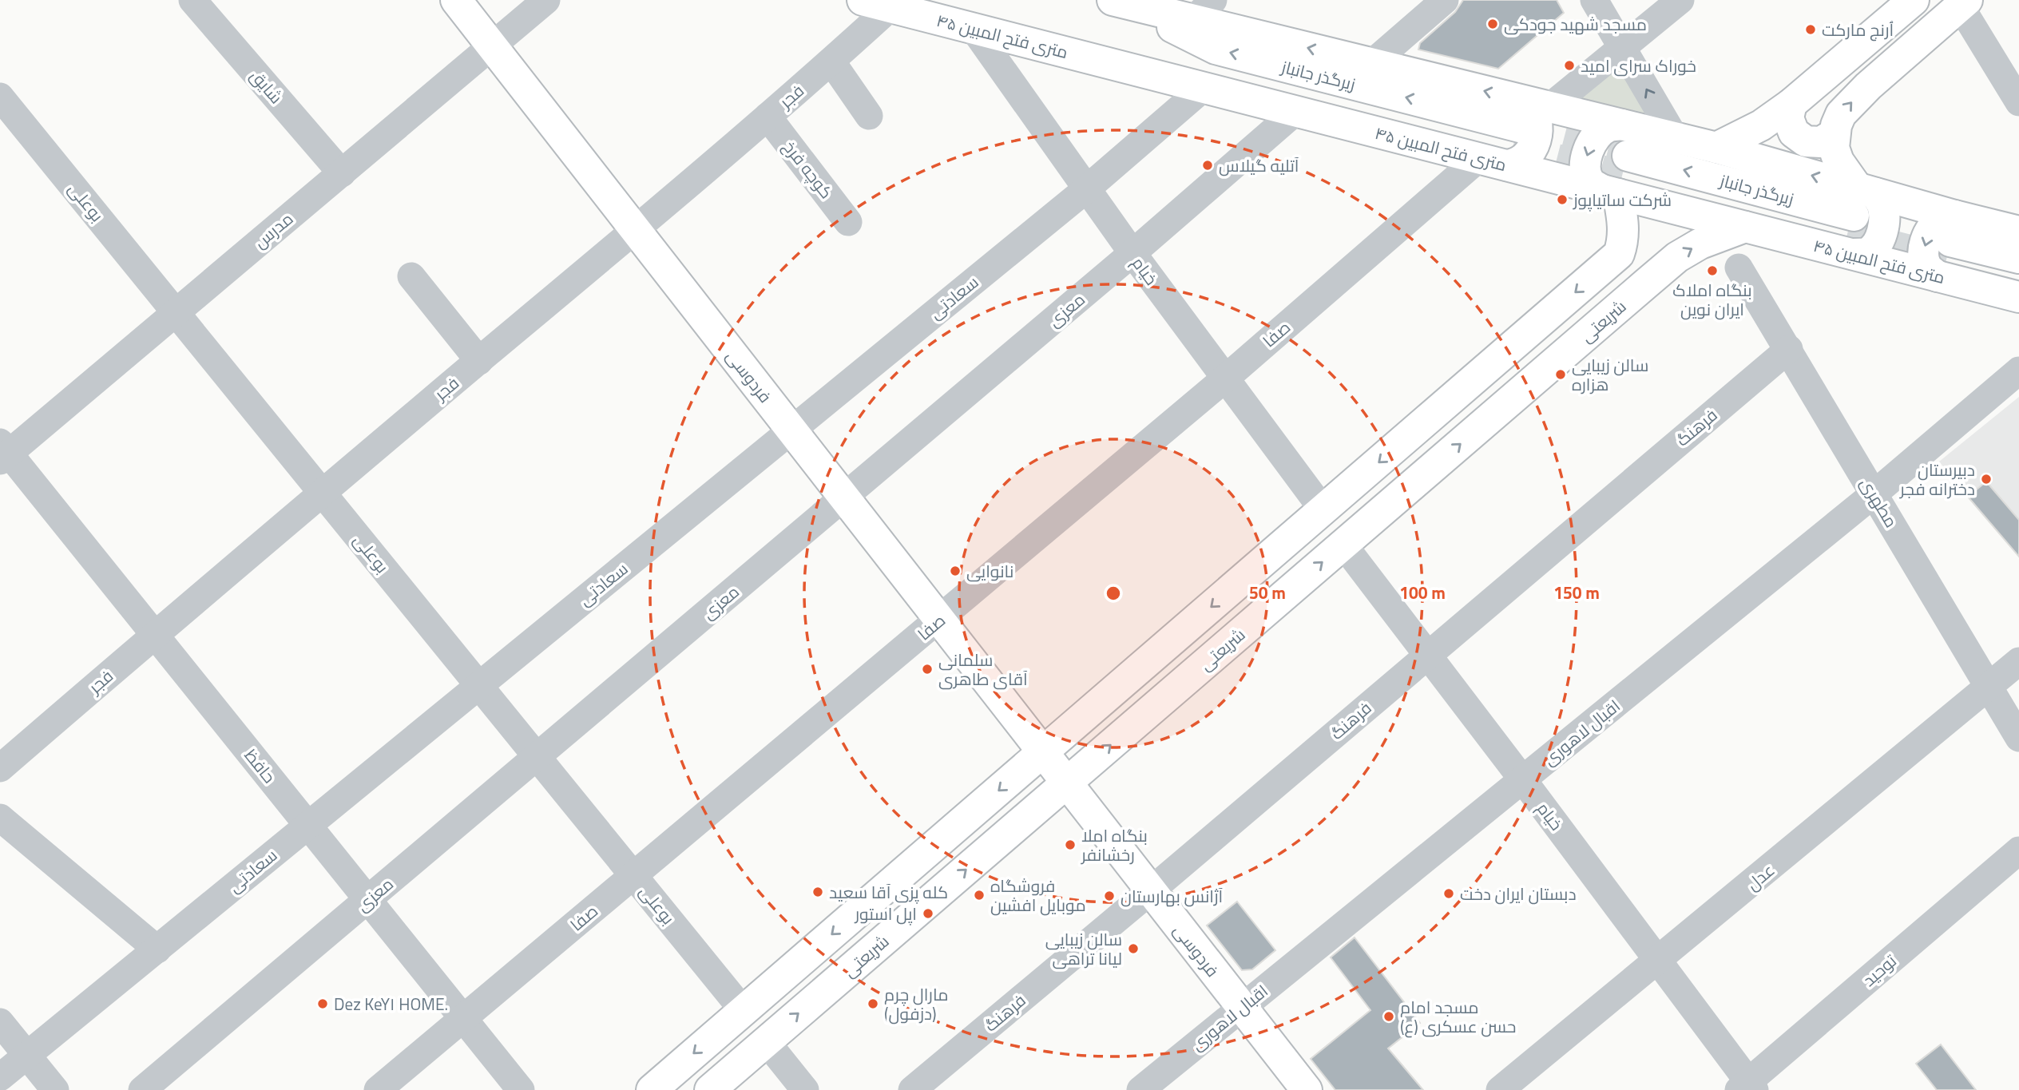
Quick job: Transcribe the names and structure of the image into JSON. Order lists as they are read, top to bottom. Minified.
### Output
{"streets":{"main road":["۴۵ متری فتح المبین","زیرگذر جانباز","شریعتی","فردوسی"],"street":["شایق","فجر","کوچه فرخ","بوعلی","مدرس","خیام","سعادتی","معزی","صفا","فرهنگ","مطهری","اقبال لاهوری","حافظ","عدل","توحید"]},"crossings":[["۴۵ متری فتح المبین","زیرگذر جانباز"],["۴۵ متری فتح المبین","فجر"],["۴۵ متری فتح المبین","خیام"],["۴۵ متری فتح المبین","سعادتی"],["۴۵ متری فتح المبین","معزی"],["۴۵ متری فتح المبین","شریعتی"],["۴۵ متری فتح المبین","صفا"],["زیرگذر جانباز","صفا"],["شایق","مدرس"],["فجر","کوچه فرخ"],["فجر","بوعلی"],["فجر","فردوسی"],["فجر","حافظ"],["بوعلی","مدرس"],["بوعلی","سعادتی"],["بوعلی","معزی"],["بوعلی","صفا"],["مدرس","فردوسی"],["مدرس","حافظ"],["خیام","سعادتی"],["خیام","معزی"],["خیام","شریعتی"],["خیام","صفا"],["خیام","فرهنگ"],["خیام","اقبال لاهوری"],["خیام","عدل"],["خیام","توحید"],["سعادتی","فردوسی"],["سعادتی","حافظ"],["معزی","فردوسی"],["معزی","حافظ"],["شریعتی","فردوسی"],["صفا","فردوسی"],["صفا","حافظ"],["فردوسی","فرهنگ"],["فردوسی","اقبال لاهوری"],["فرهنگ","مطهری"],["مطهری","اقبال لاهوری"],["مطهری","عدل"]],"places":["مسجد شهید جودکی","اُرنج مارکت","خوراک سرای امید","آتلیه گیلاس","شرکت ساتیاپوز","بنگاه املاک ایران نوین","سالن زیبایی هزاره","دبیرستان دخترانه فجر","نانوایی","سلمانی آقای طاهری","بنگاه املا رخشانفر","کله پزی آقا سعید","دبستان ایران دخت","فروشگاه موبایل افشین","آژانس بهارستان","اپل استور","سالن زیبایی لیانا تراهی","Dez KeY۱ HOME.","مارال چرم (دزفول)","مسجد امام حسن عسکری (ع)"],"rings":["50 m","100 m","150 m"]}
